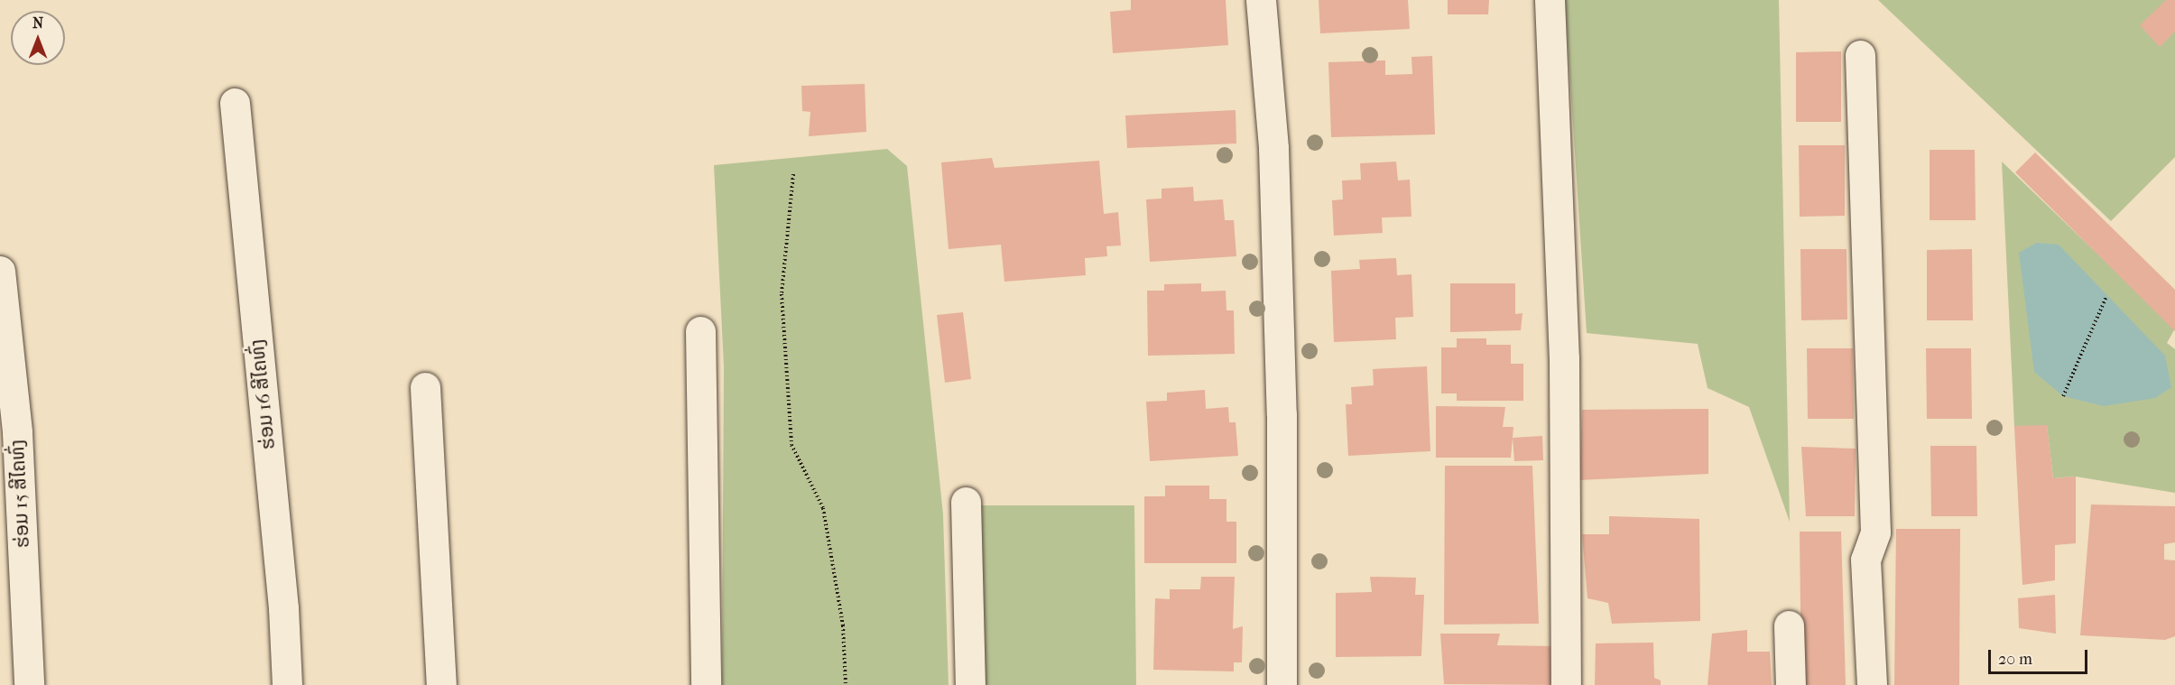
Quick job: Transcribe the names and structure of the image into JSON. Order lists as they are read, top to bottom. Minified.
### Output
{"streets":{"street":["ຮ່ອມ 16 ສີໄຄທົ່ງ","ຮ່ອມ 15 ສີໄຄທົ່ງ"]},"scale_bar":"20 m","north":"top"}
